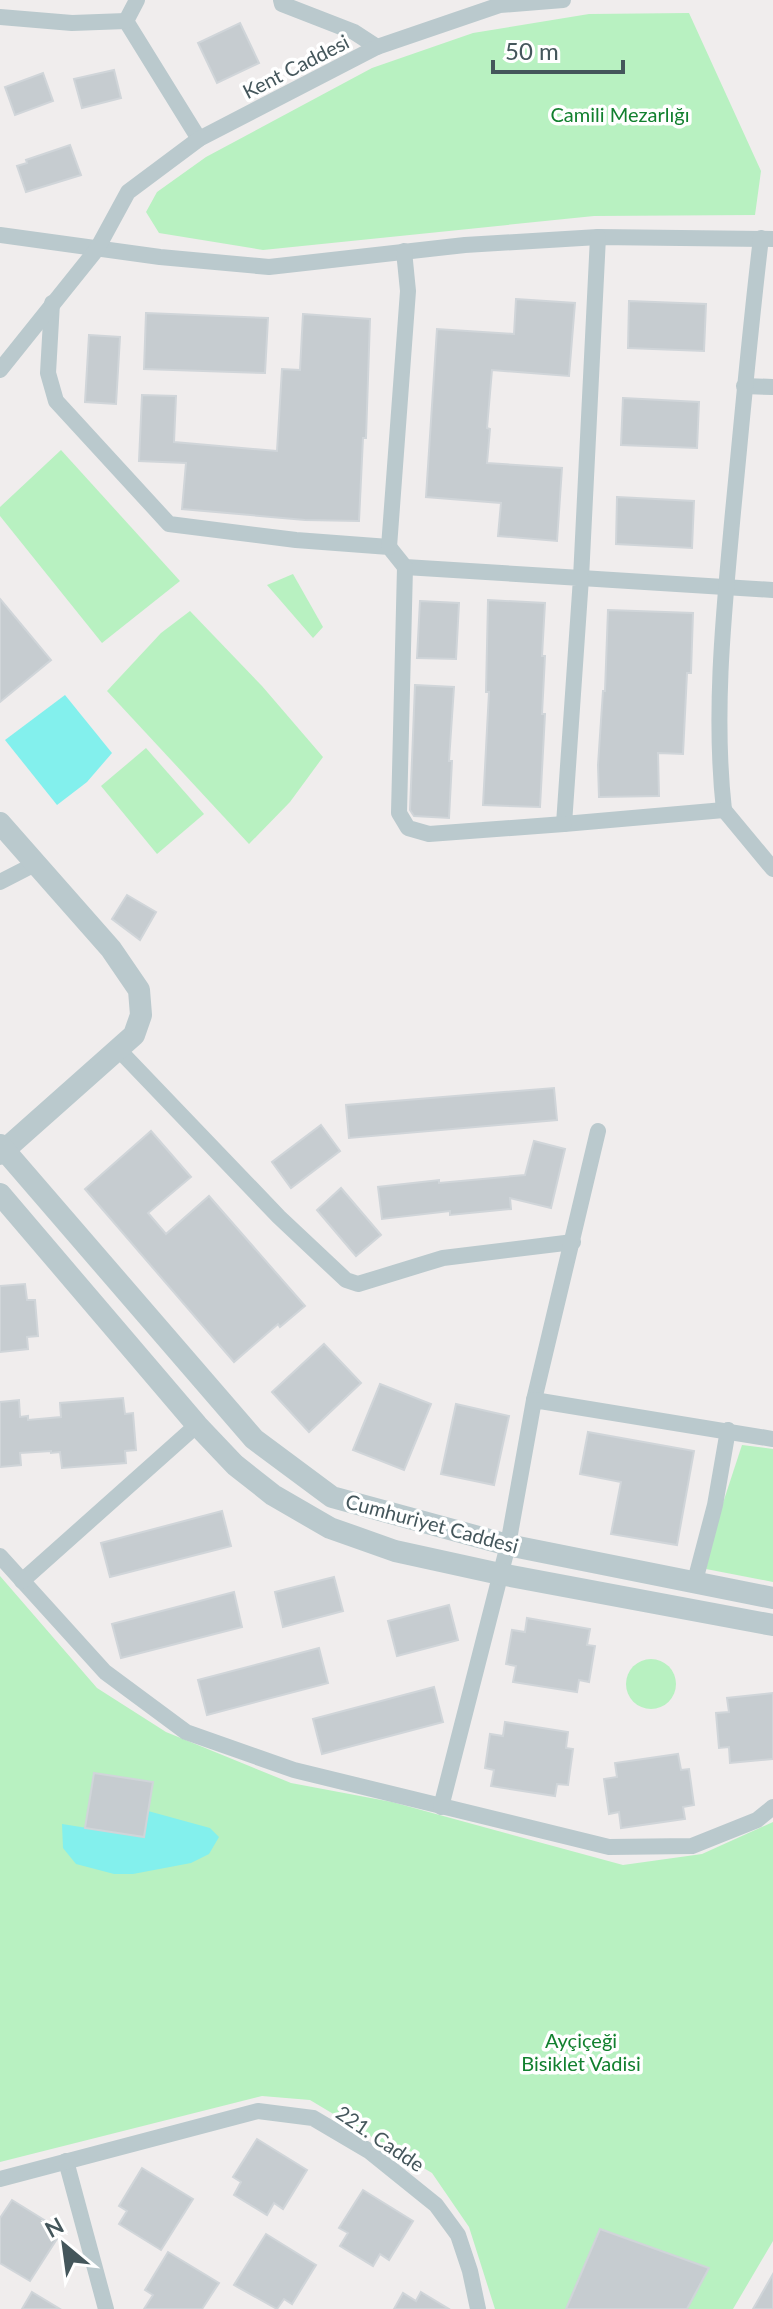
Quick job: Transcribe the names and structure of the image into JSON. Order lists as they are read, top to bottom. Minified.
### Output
{"streets":{"street":["Kent Caddesi","Cumhuriyet Caddesi","221. Cadde"]},"parks":["Camili Mezarlığı","Ayçiçeği Bisiklet Vadisi"],"scale_bar":"50 m","north":"top left"}
